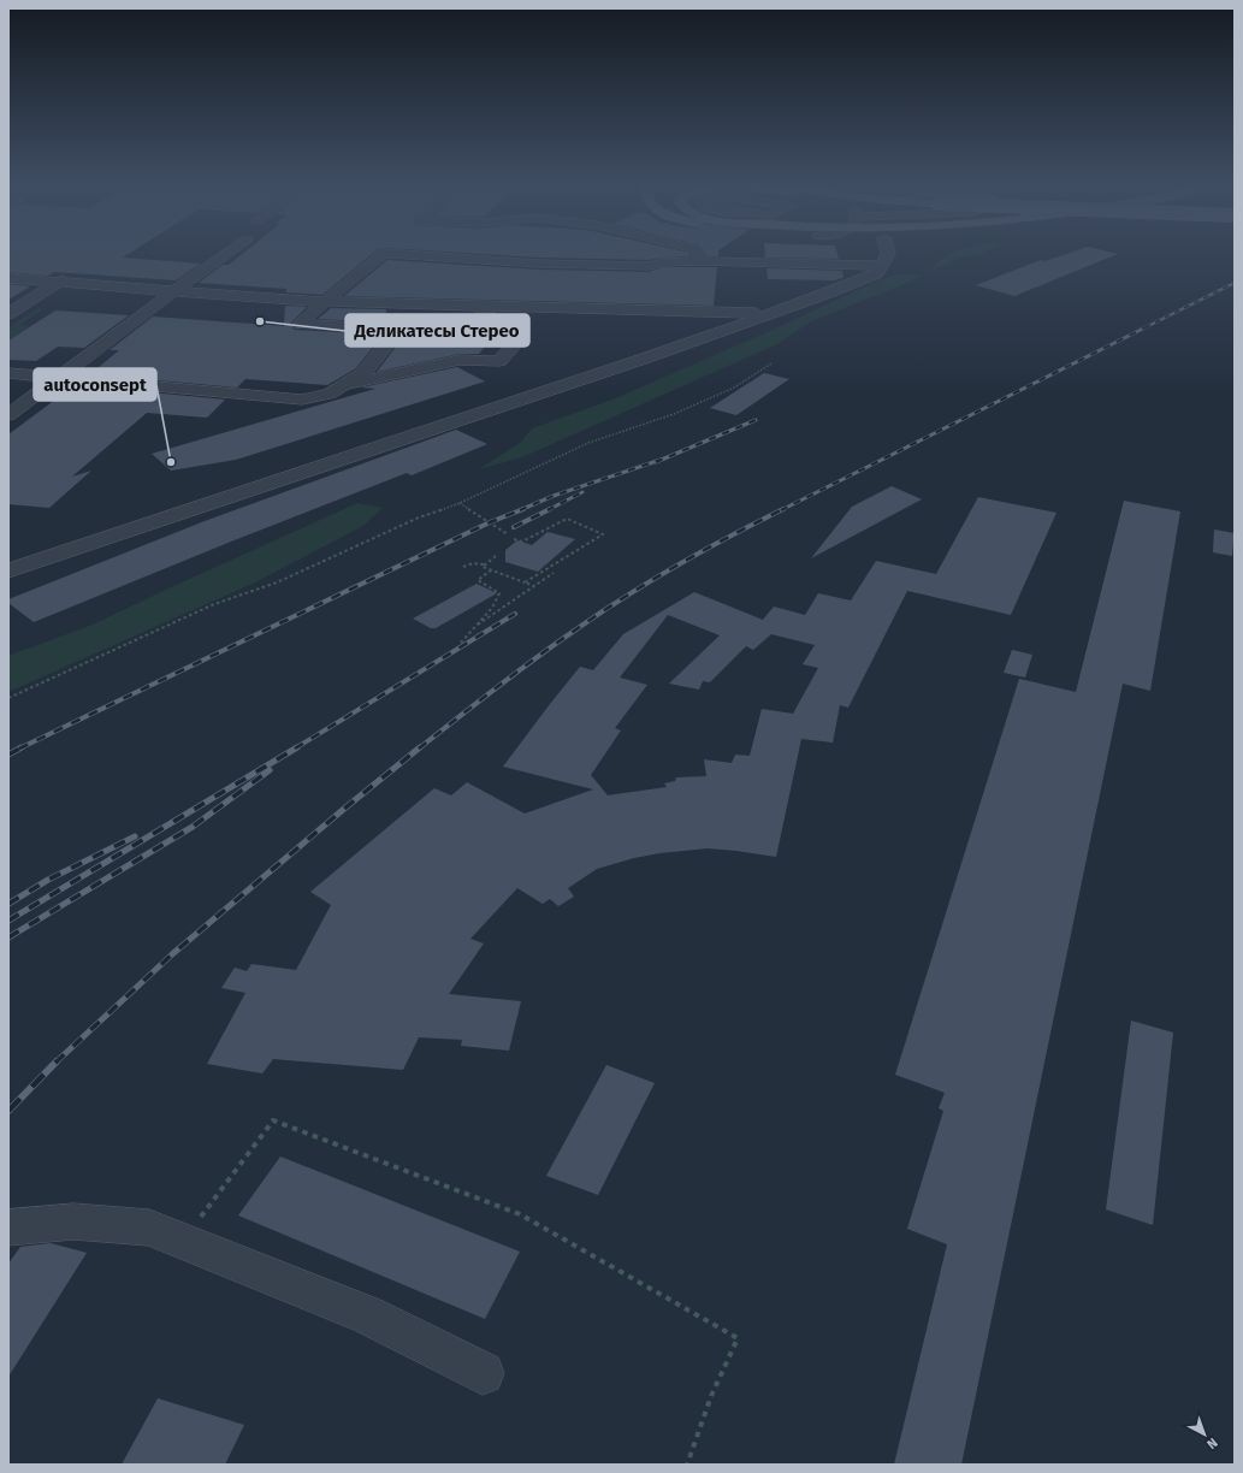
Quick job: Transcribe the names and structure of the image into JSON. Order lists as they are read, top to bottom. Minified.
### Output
{"places":["Деликатесы Стерео","autoconsept"],"north":"bottom right"}
